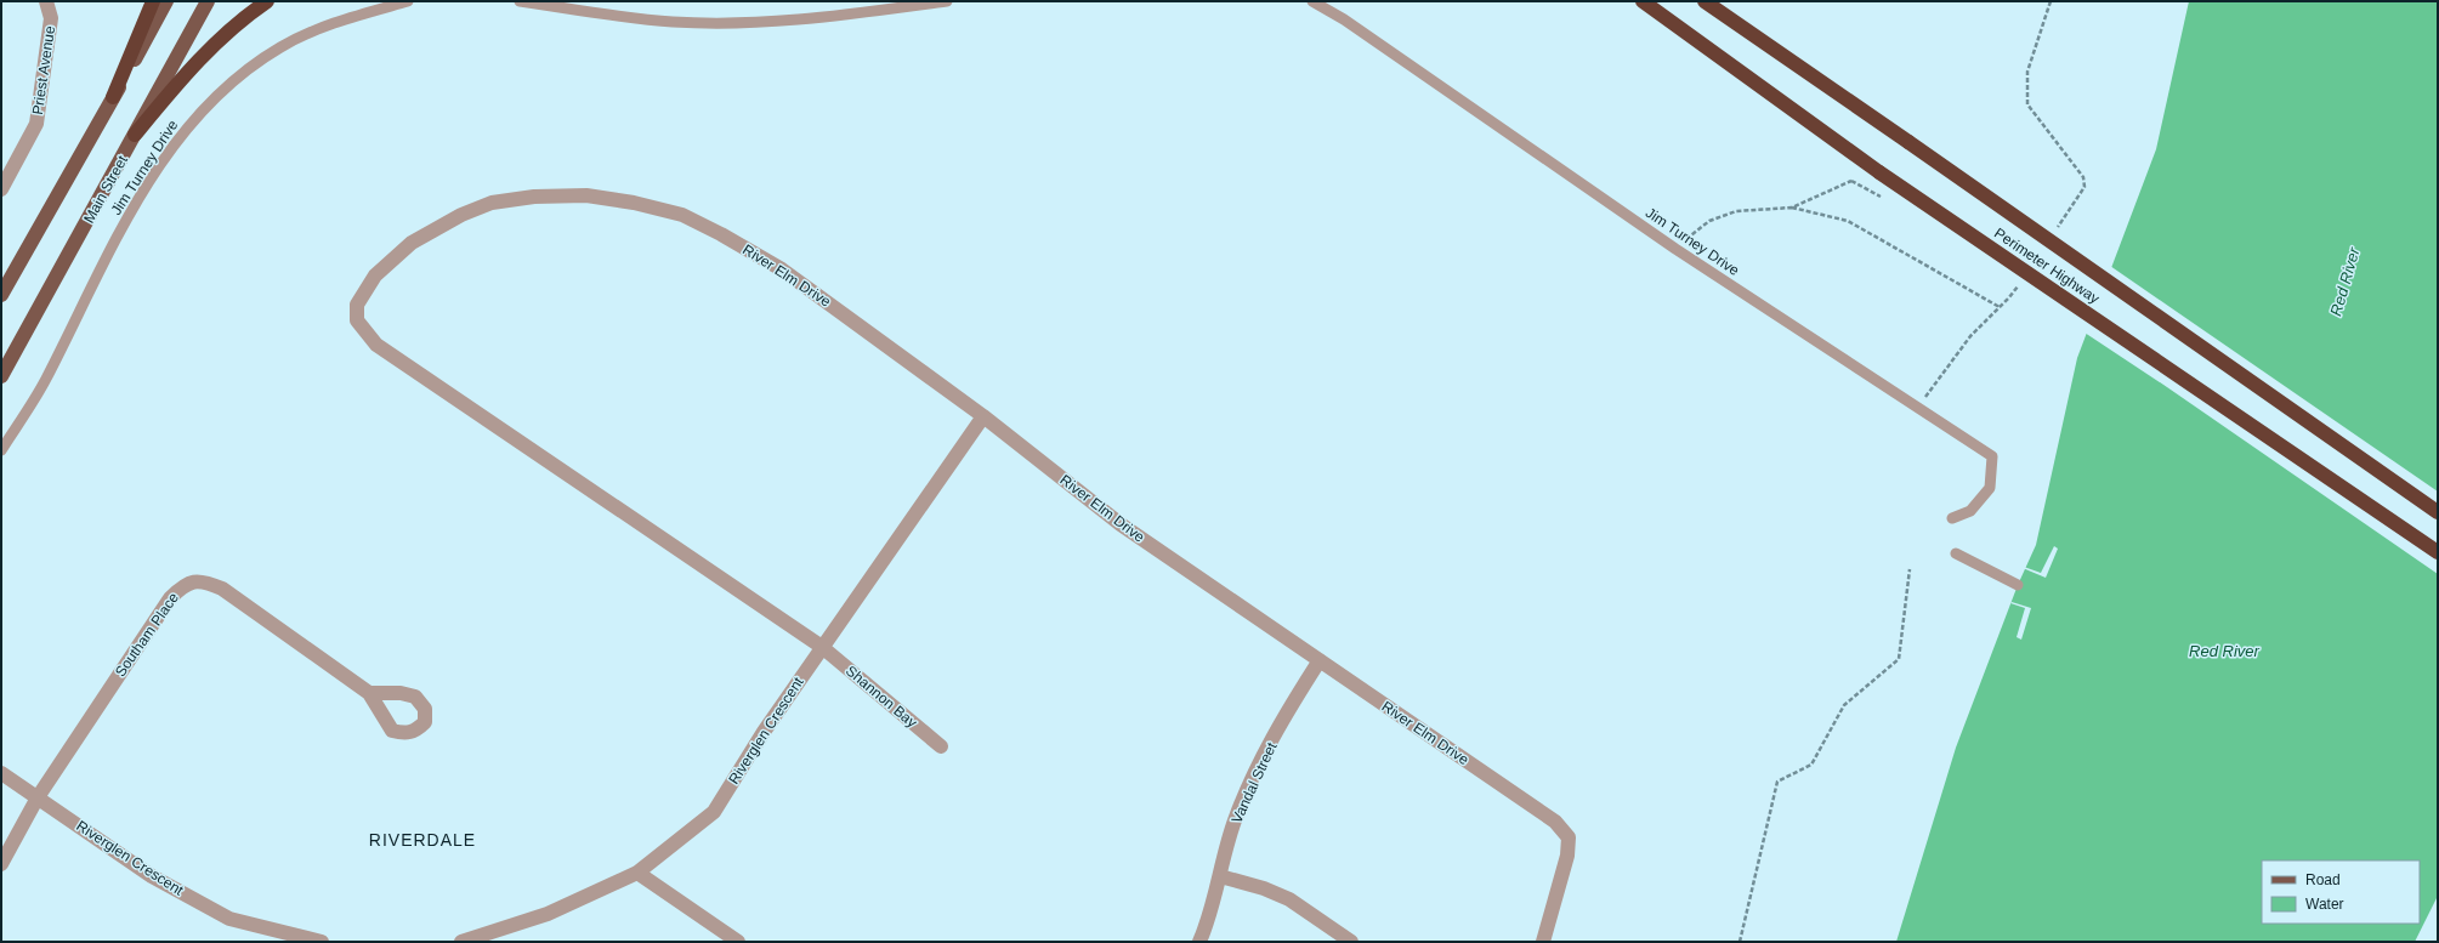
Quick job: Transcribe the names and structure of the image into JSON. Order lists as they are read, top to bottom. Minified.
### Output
{"streets":{"highway":["Perimeter Highway"],"main road":["Main Street"],"street":["Priest Avenue","River Elm Drive","Southam Place","Shannon Bay","Riverglen Crescent","Vandal Street"],"lane":["Jim Turney Drive"]},"crossings":[["River Elm Drive","Shannon Bay"],["River Elm Drive","Riverglen Crescent"],["River Elm Drive","Vandal Street"],["Southam Place","Riverglen Crescent"],["Shannon Bay","Riverglen Crescent"]],"districts":["RIVERDALE"],"water":["Red River"],"legend":["Road","Water"]}
